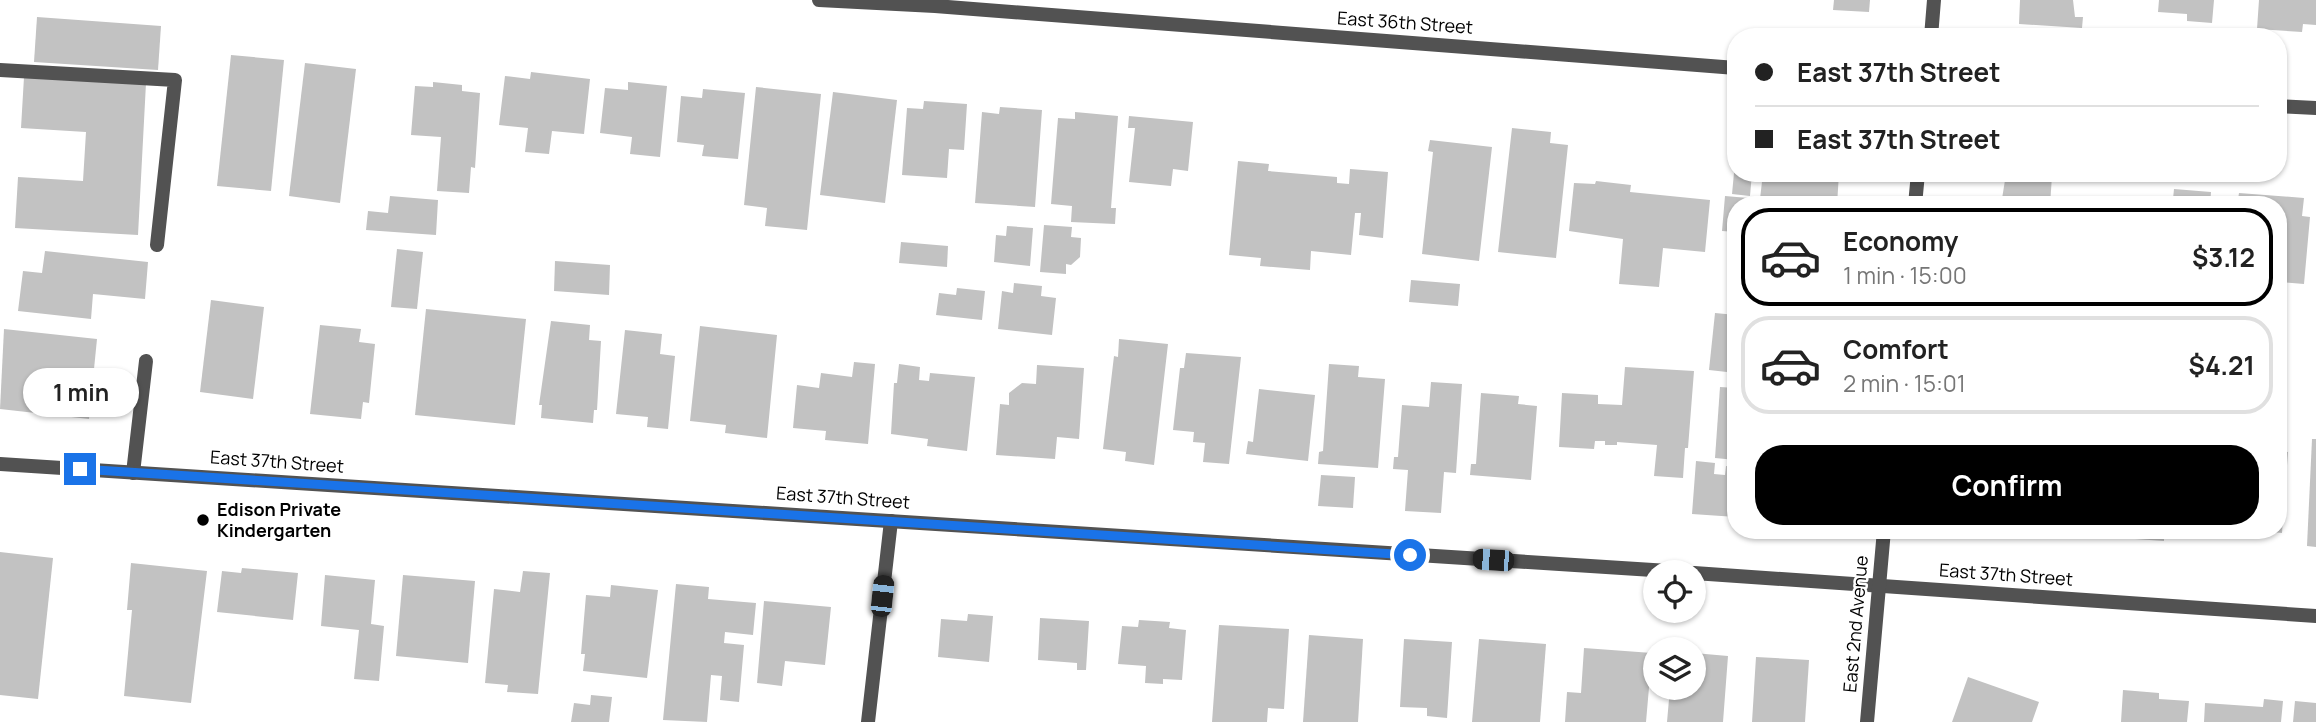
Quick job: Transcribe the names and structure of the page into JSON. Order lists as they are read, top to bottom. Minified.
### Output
{"streets":{"street":["East 36th Street","East 37th Street","East 2nd Avenue"]},"crossings":[["East 37th Street","East 2nd Avenue"]],"places":["Edison Private Kindergarten"],"page":{"banner":["East 37th Street","East 37th Street"],"list":[{"name":"Economy","note":"1 min · 15:00","value":"$3.12"},{"name":"Comfort","note":"2 min · 15:01","value":"$4.21"}],"bubble":"1 min","buttons":"Confirm"}}
